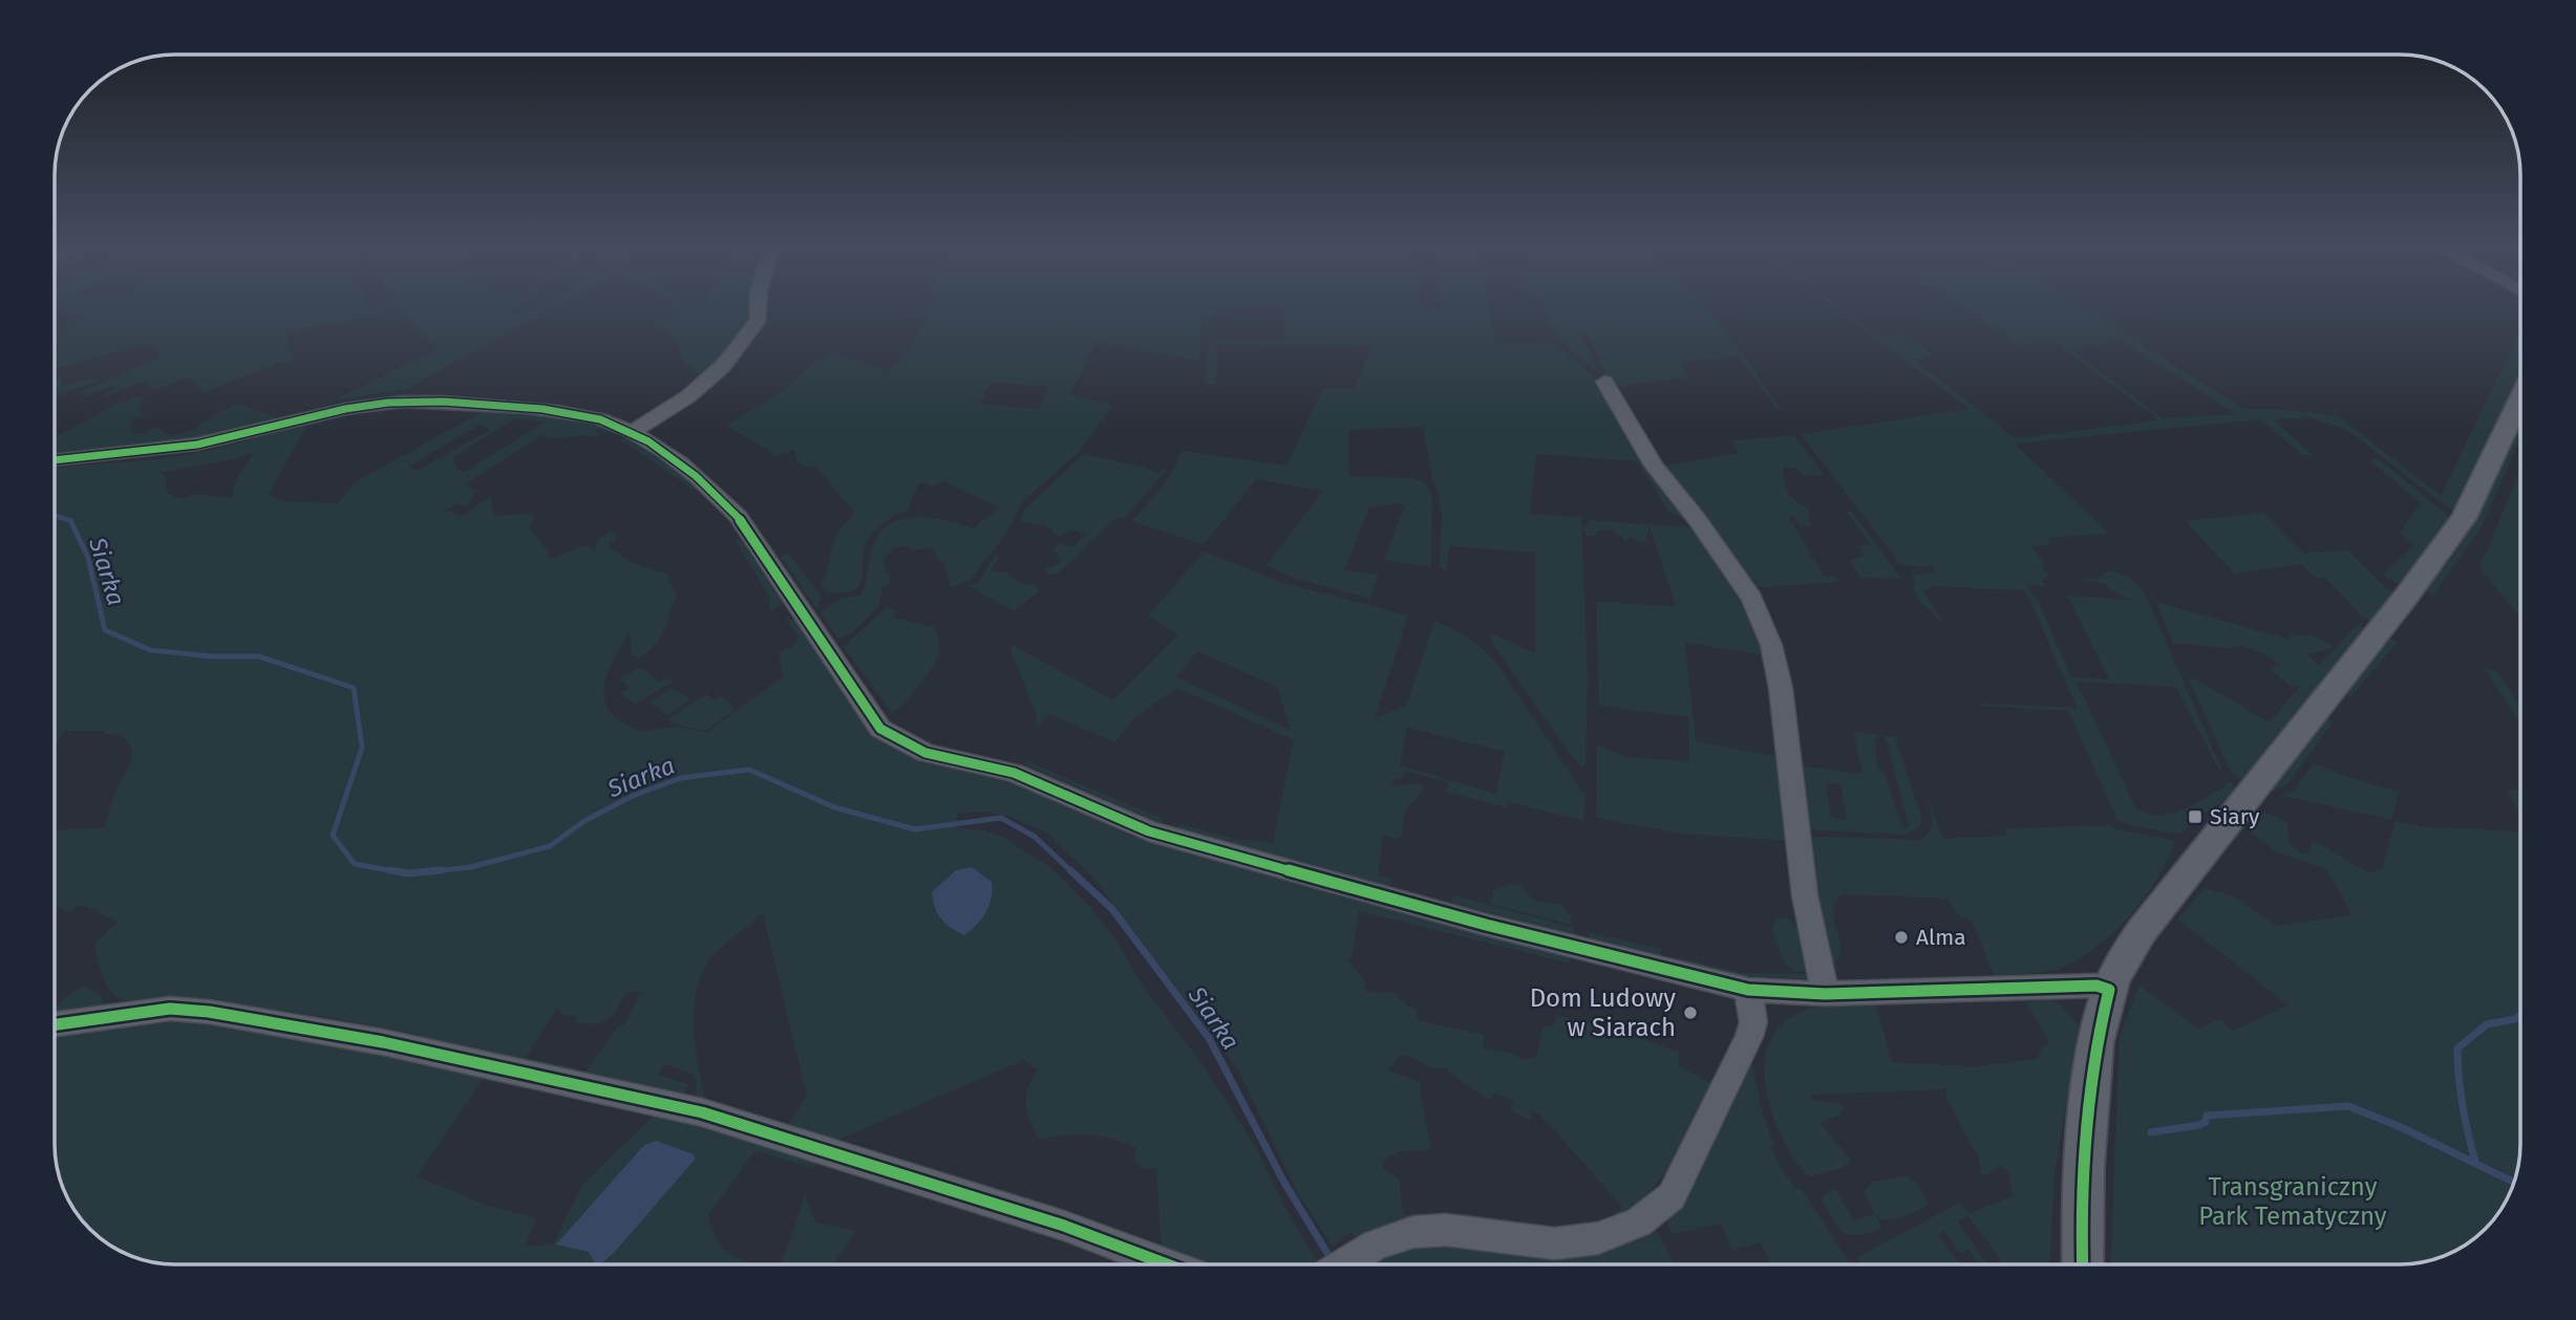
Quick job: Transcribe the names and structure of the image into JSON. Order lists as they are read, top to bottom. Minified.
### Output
{"water":["Siarka"],"parks":["Transgraniczny Park Tematyczny"],"places":{"transit":["Siary"],"other":["Alma","Dom Ludowy w Siarach"]}}
